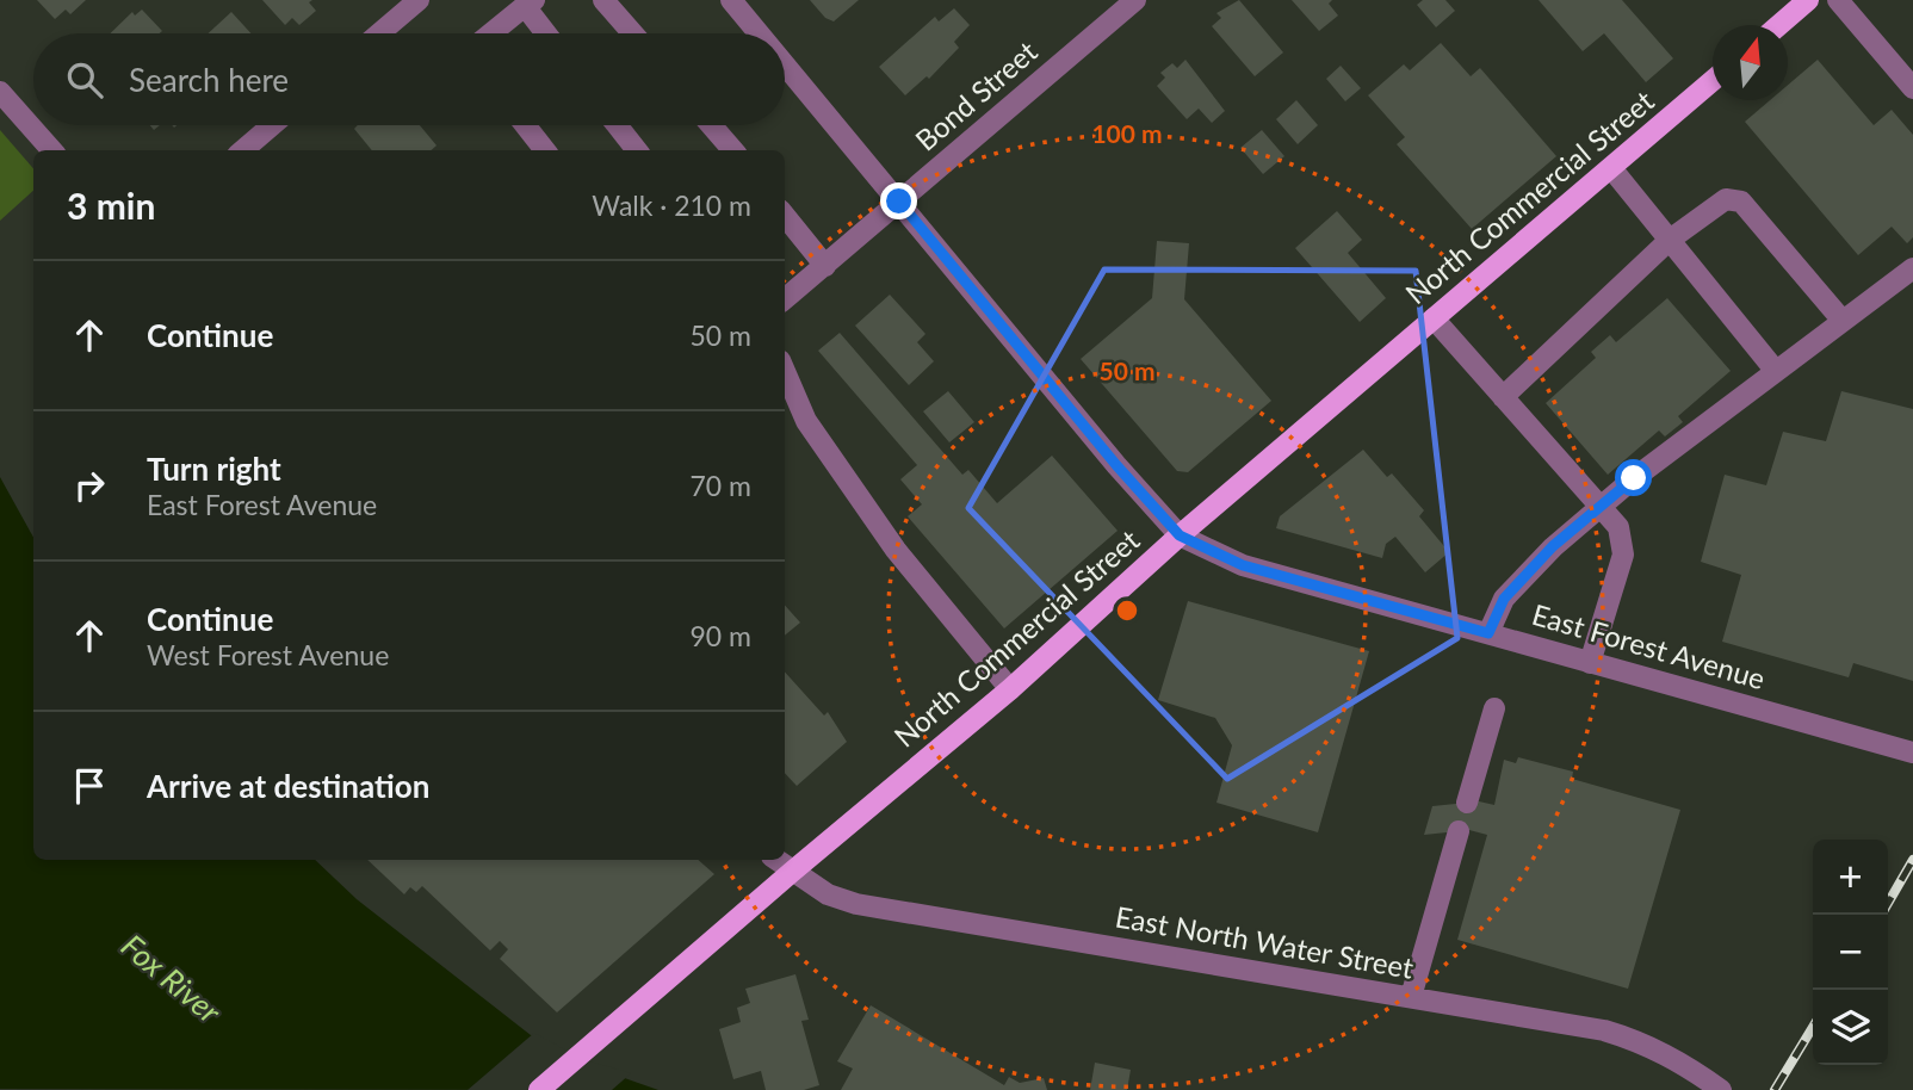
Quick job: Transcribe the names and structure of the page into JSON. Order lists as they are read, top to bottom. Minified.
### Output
{"streets":{"main road":["North Commercial Street"],"street":["Bond Street","East Forest Avenue","East North Water Street"]},"crossings":[["North Commercial Street","East Forest Avenue"],["North Commercial Street","East North Water Street"]],"water":["Fox River"],"north":"top","page":{"search":"Search here","heading":["3 min","Walk · 210 m"],"list":[["Continue","50 m"],["Turn right","East Forest Avenue","70 m"],["Continue","West Forest Avenue","90 m"],"Arrive at destination"],"map_buttons":["+","−"]},"rings":["100 m","50 m"]}
